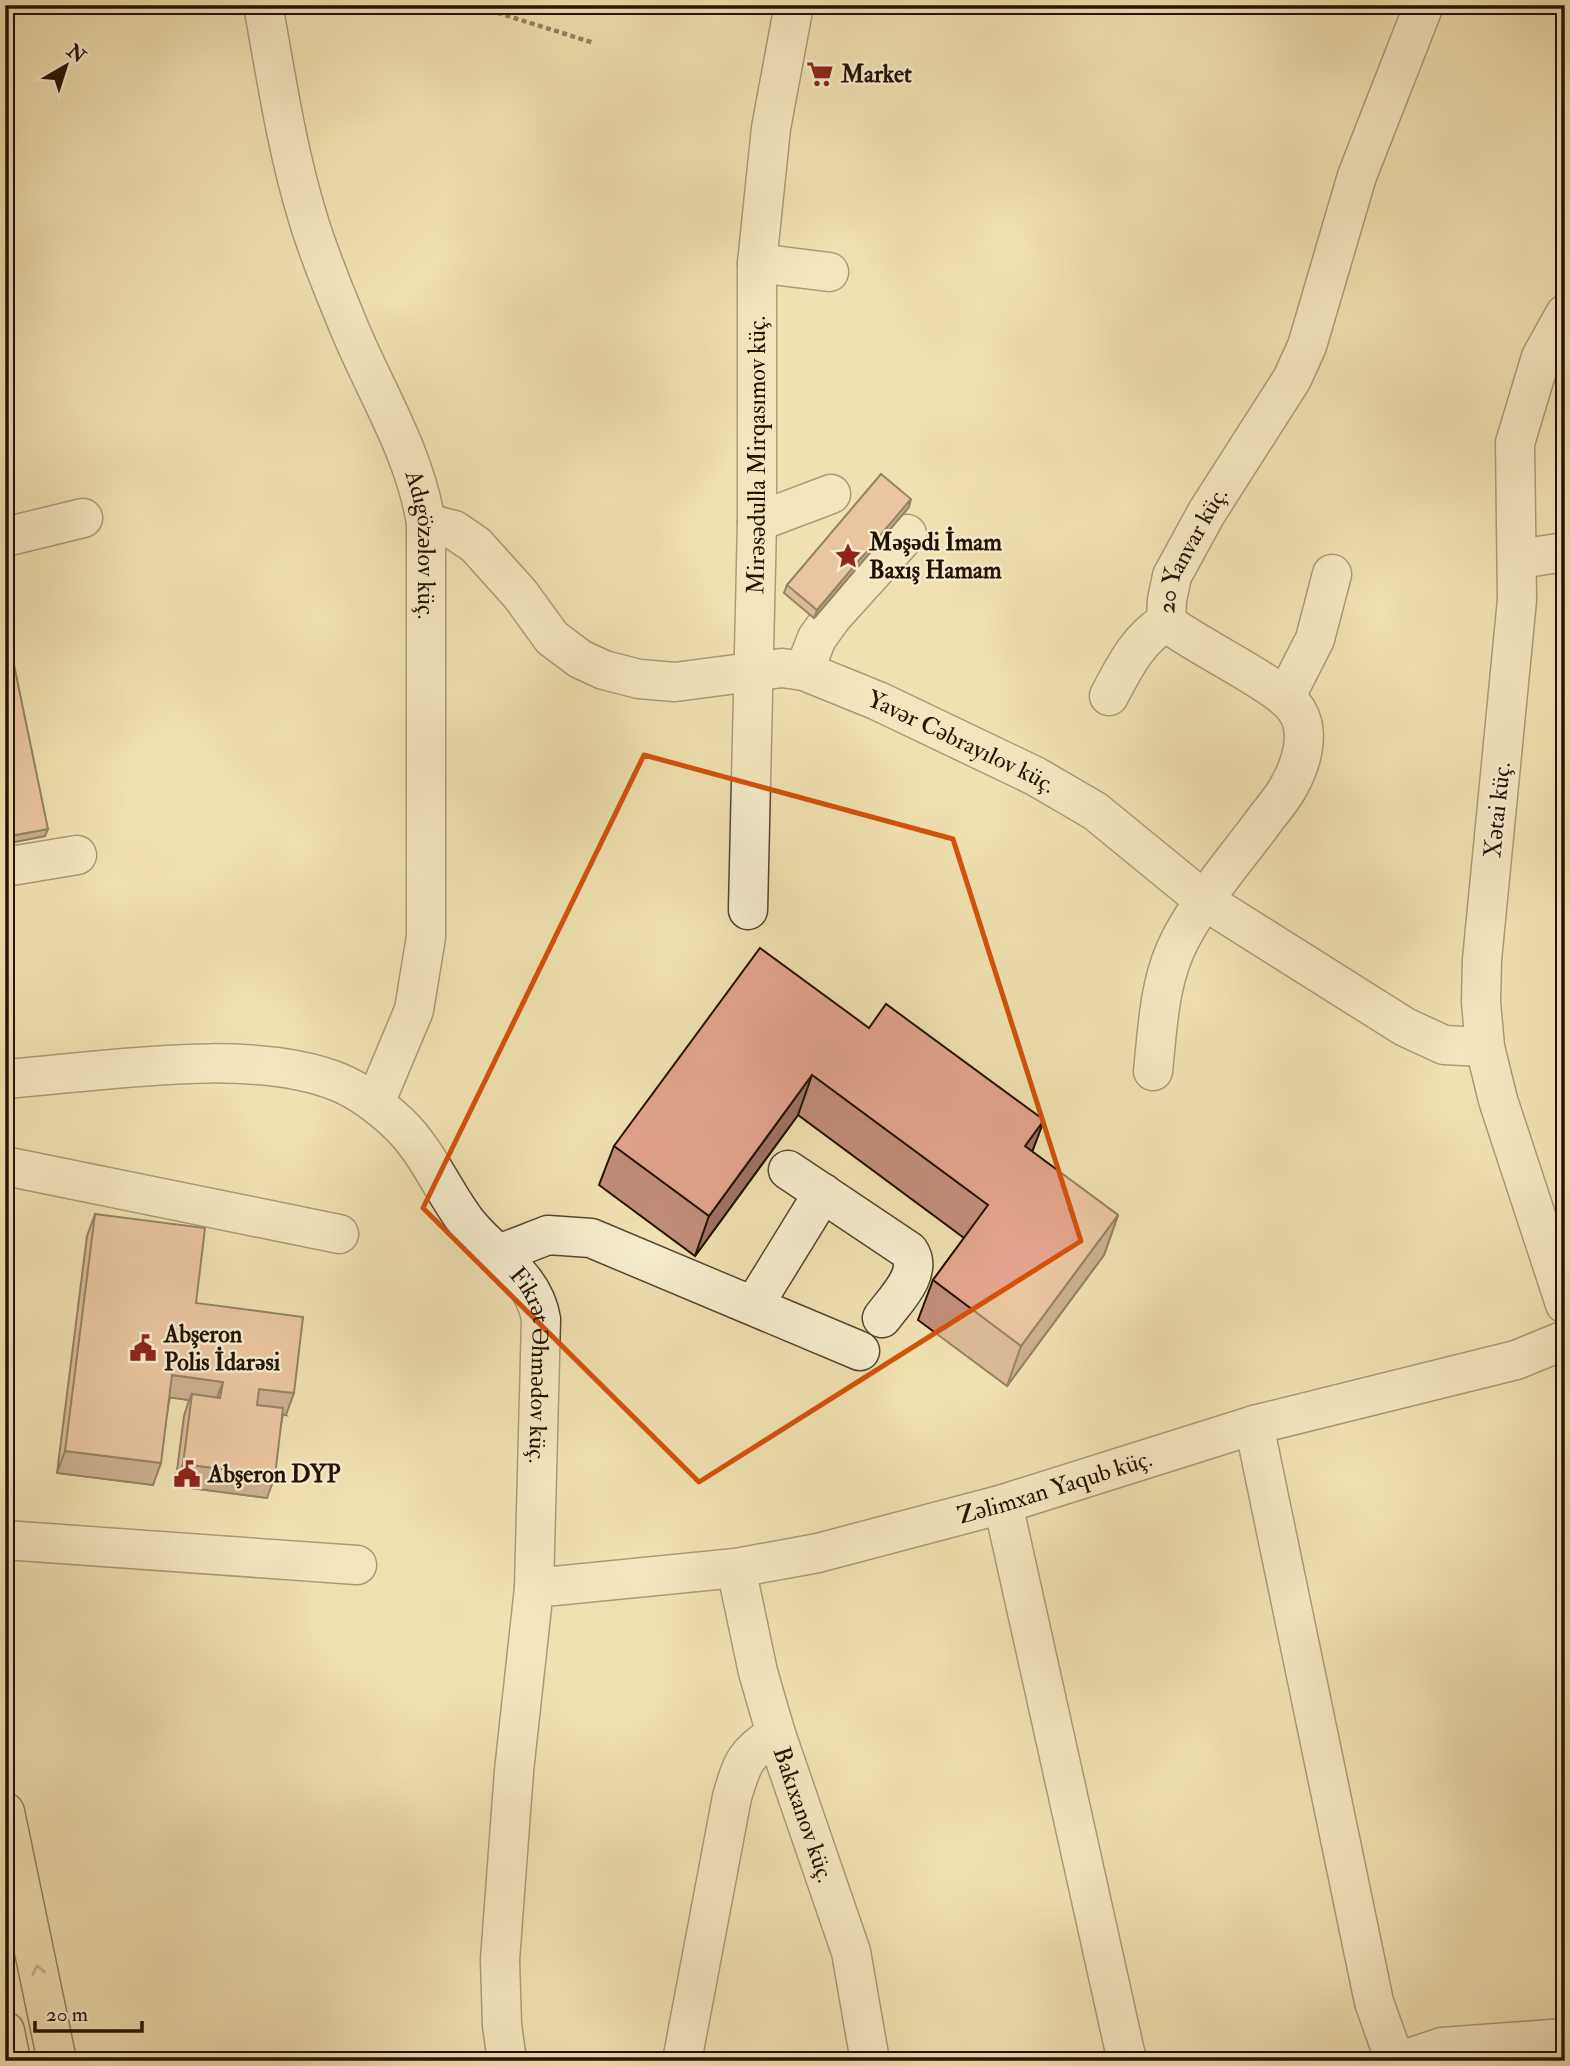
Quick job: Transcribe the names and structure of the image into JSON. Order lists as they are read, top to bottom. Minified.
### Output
{"streets":{"street":["Mirəsədulla Mirqasımov küç.","Adıgözəlov küç.","20 Yanvar küç.","Yavər Cəbrayılov küç.","Xətai küç.","Fikrət Əhmədov küç.","Zəlimxan Yaqub küç.","Bakıxanov küç."]},"crossings":[["Mirəsədulla Mirqasımov küç.","Yavər Cəbrayılov küç."],["Adıgözəlov küç.","Yavər Cəbrayılov küç."],["Adıgözəlov küç.","Fikrət Əhmədov küç."],["Yavər Cəbrayılov küç.","Xətai küç."],["Fikrət Əhmədov küç.","Zəlimxan Yaqub küç."],["Zəlimxan Yaqub küç.","Bakıxanov küç."]],"places":{"supermarket":["Market"],"place":["Məşədi İmam Baxış Hamam"],"public building":["Abşeron Polis İdarəsi","Abşeron DYP"]},"scale_bar":"20 m","north":"top right"}
